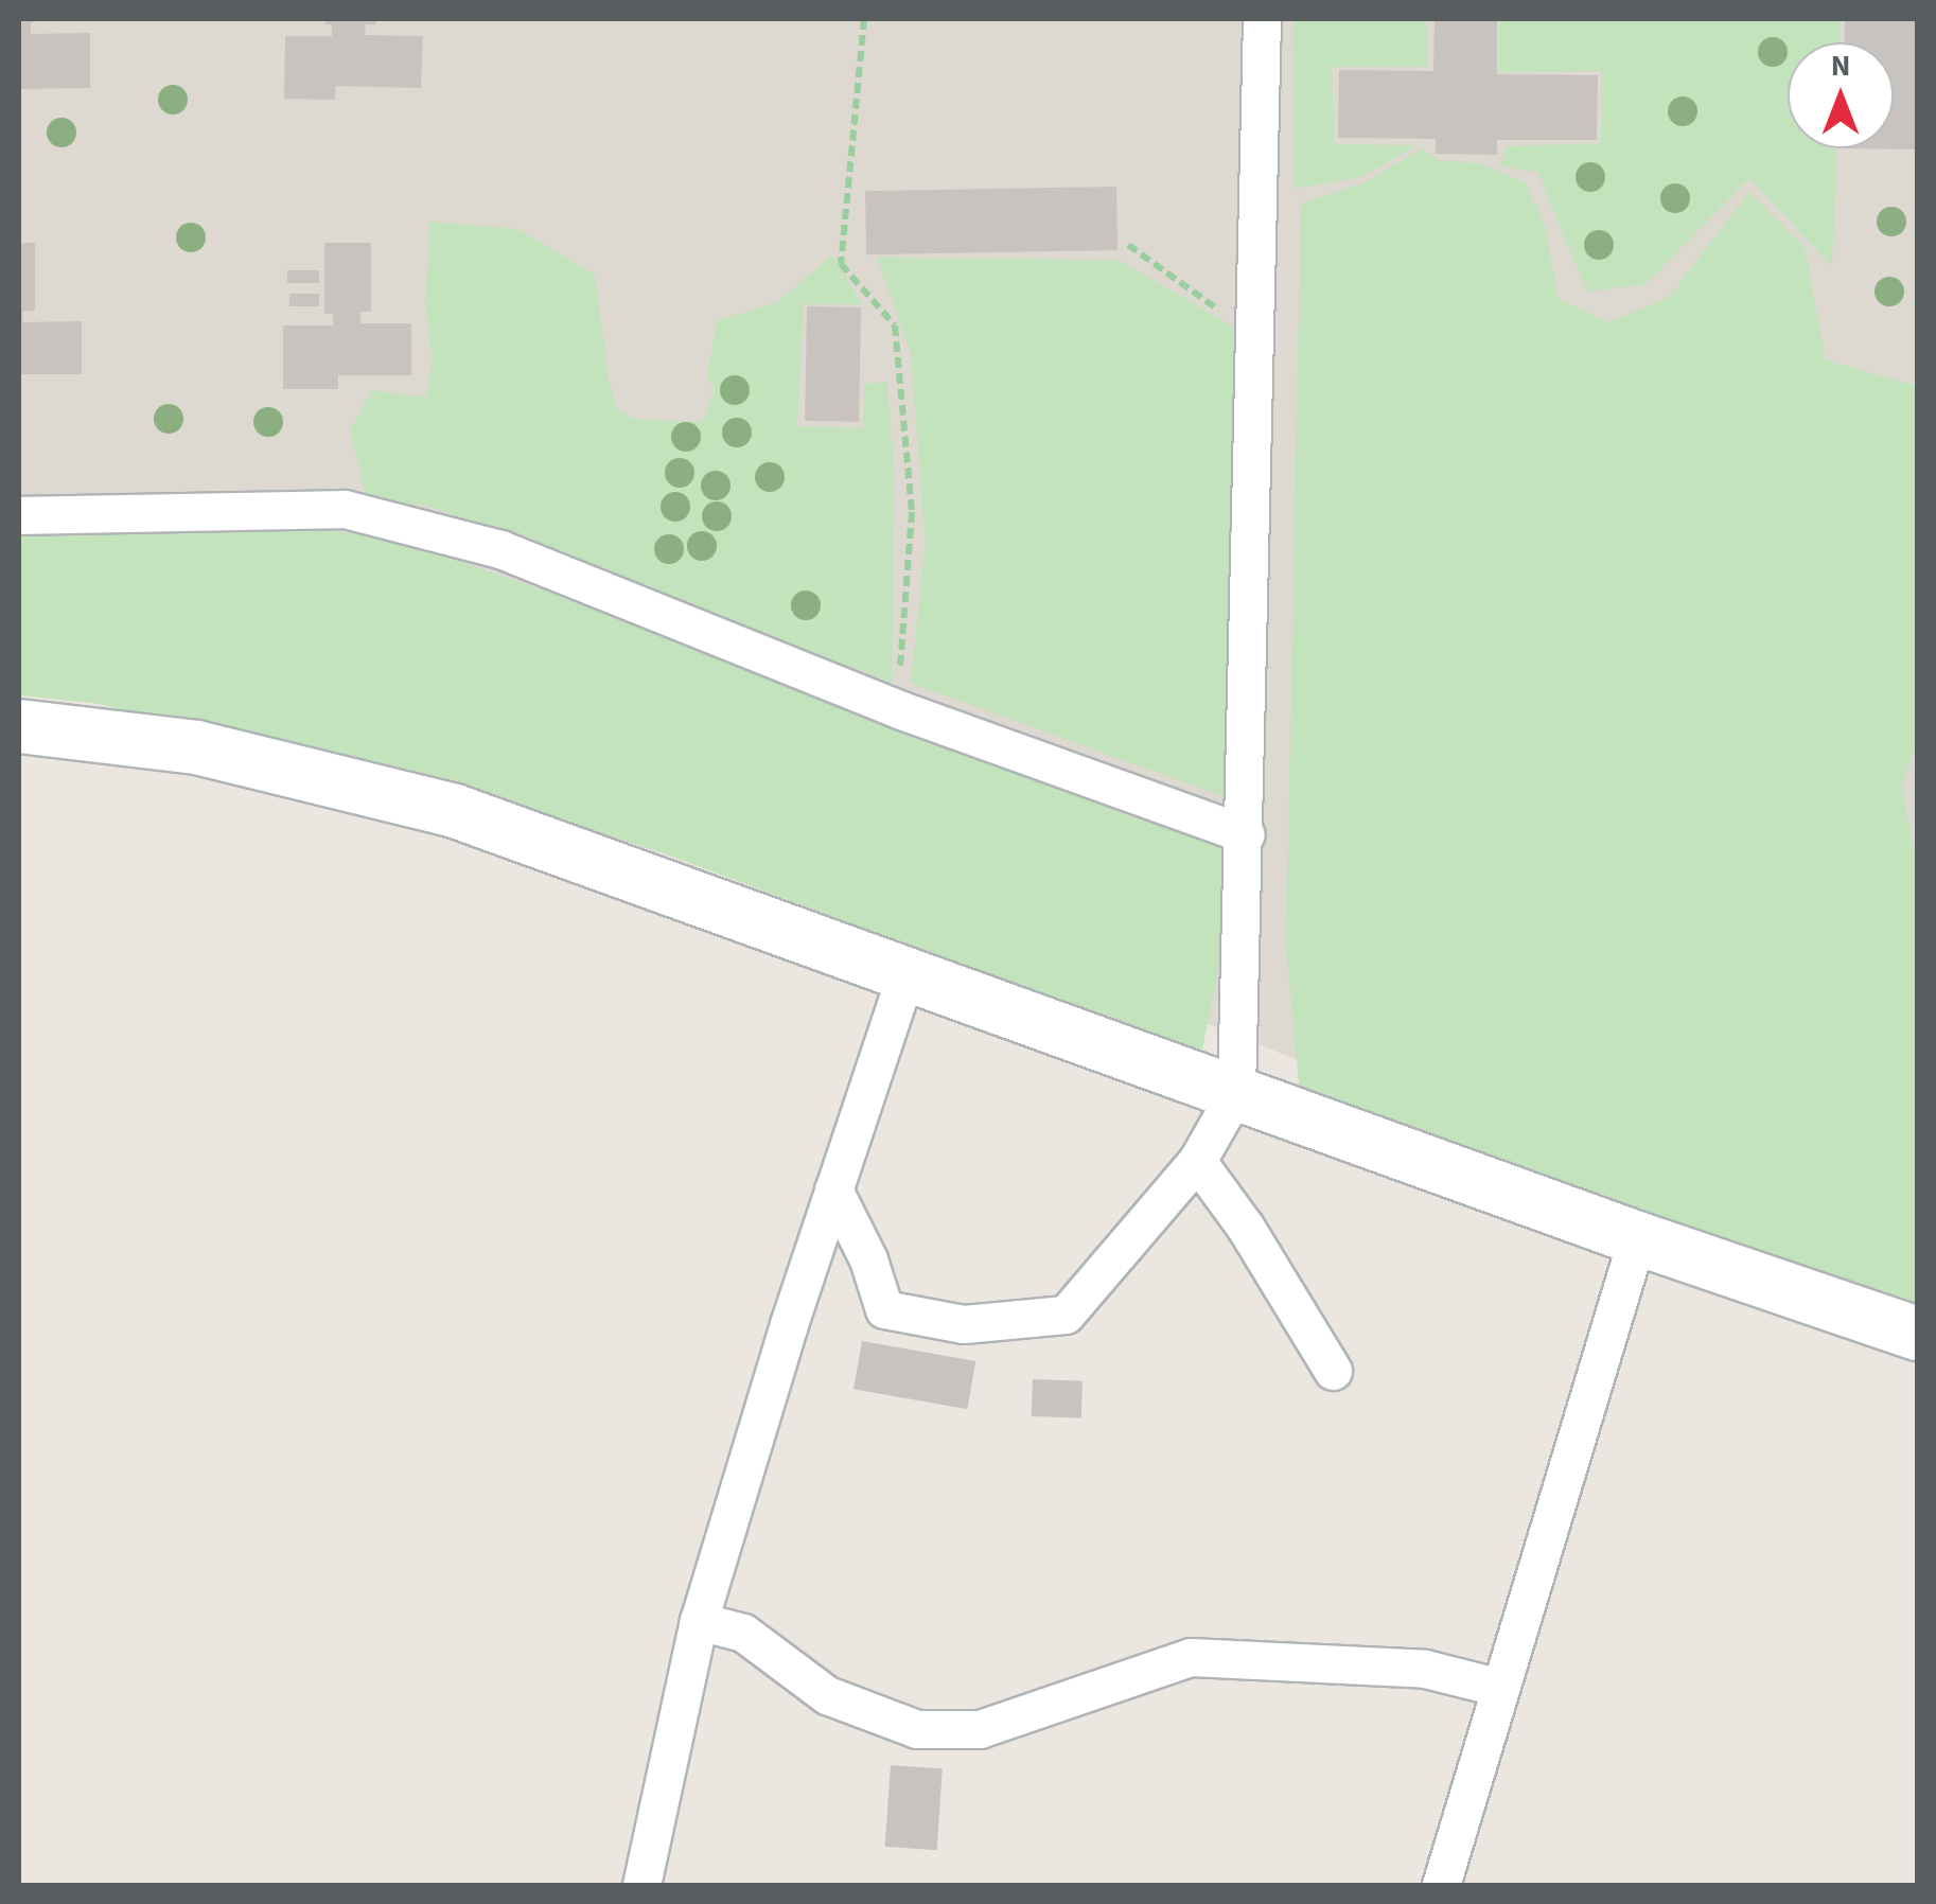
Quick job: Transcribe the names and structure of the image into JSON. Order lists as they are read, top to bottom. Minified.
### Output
{"north":"top"}
